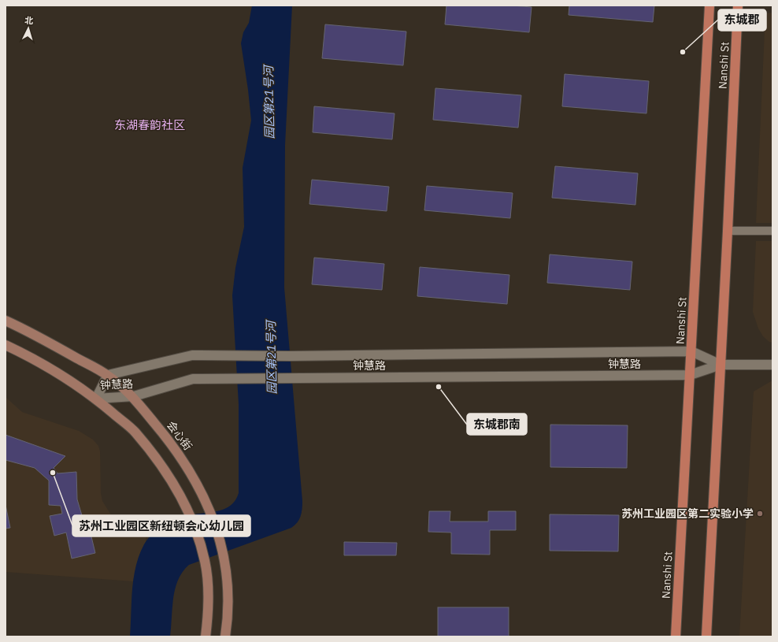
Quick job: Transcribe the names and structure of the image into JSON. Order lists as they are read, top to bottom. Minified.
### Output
{"streets":{"main road":["Nanshi St","会心街"],"street":["钟慧路"]},"crossings":[["Nanshi St","钟慧路"],["钟慧路","会心街"]],"districts":["东湖春韵社区"],"water":["园区第21号河"],"places":["东城郡","东城郡南","苏州工业园区新纽顿会心幼儿园","苏州工业园区第二实验小学"],"north":"top"}
